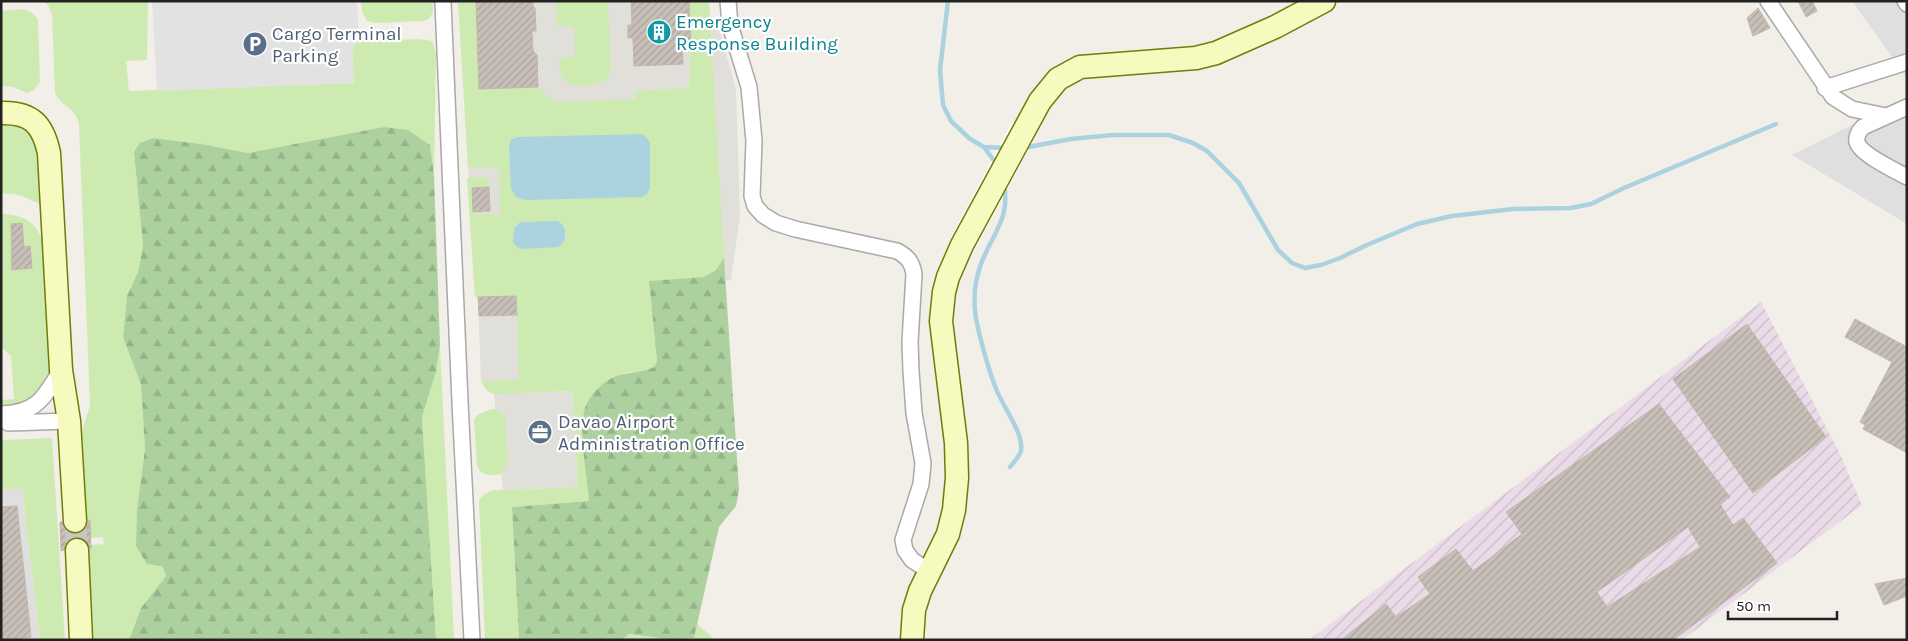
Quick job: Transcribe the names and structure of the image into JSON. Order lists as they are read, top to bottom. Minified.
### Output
{"places":{"building":["Emergency Response Building"],"parking":["Cargo Terminal Parking"],"office":["Davao Airport Administration Office"]},"scale_bar":"50 m"}
